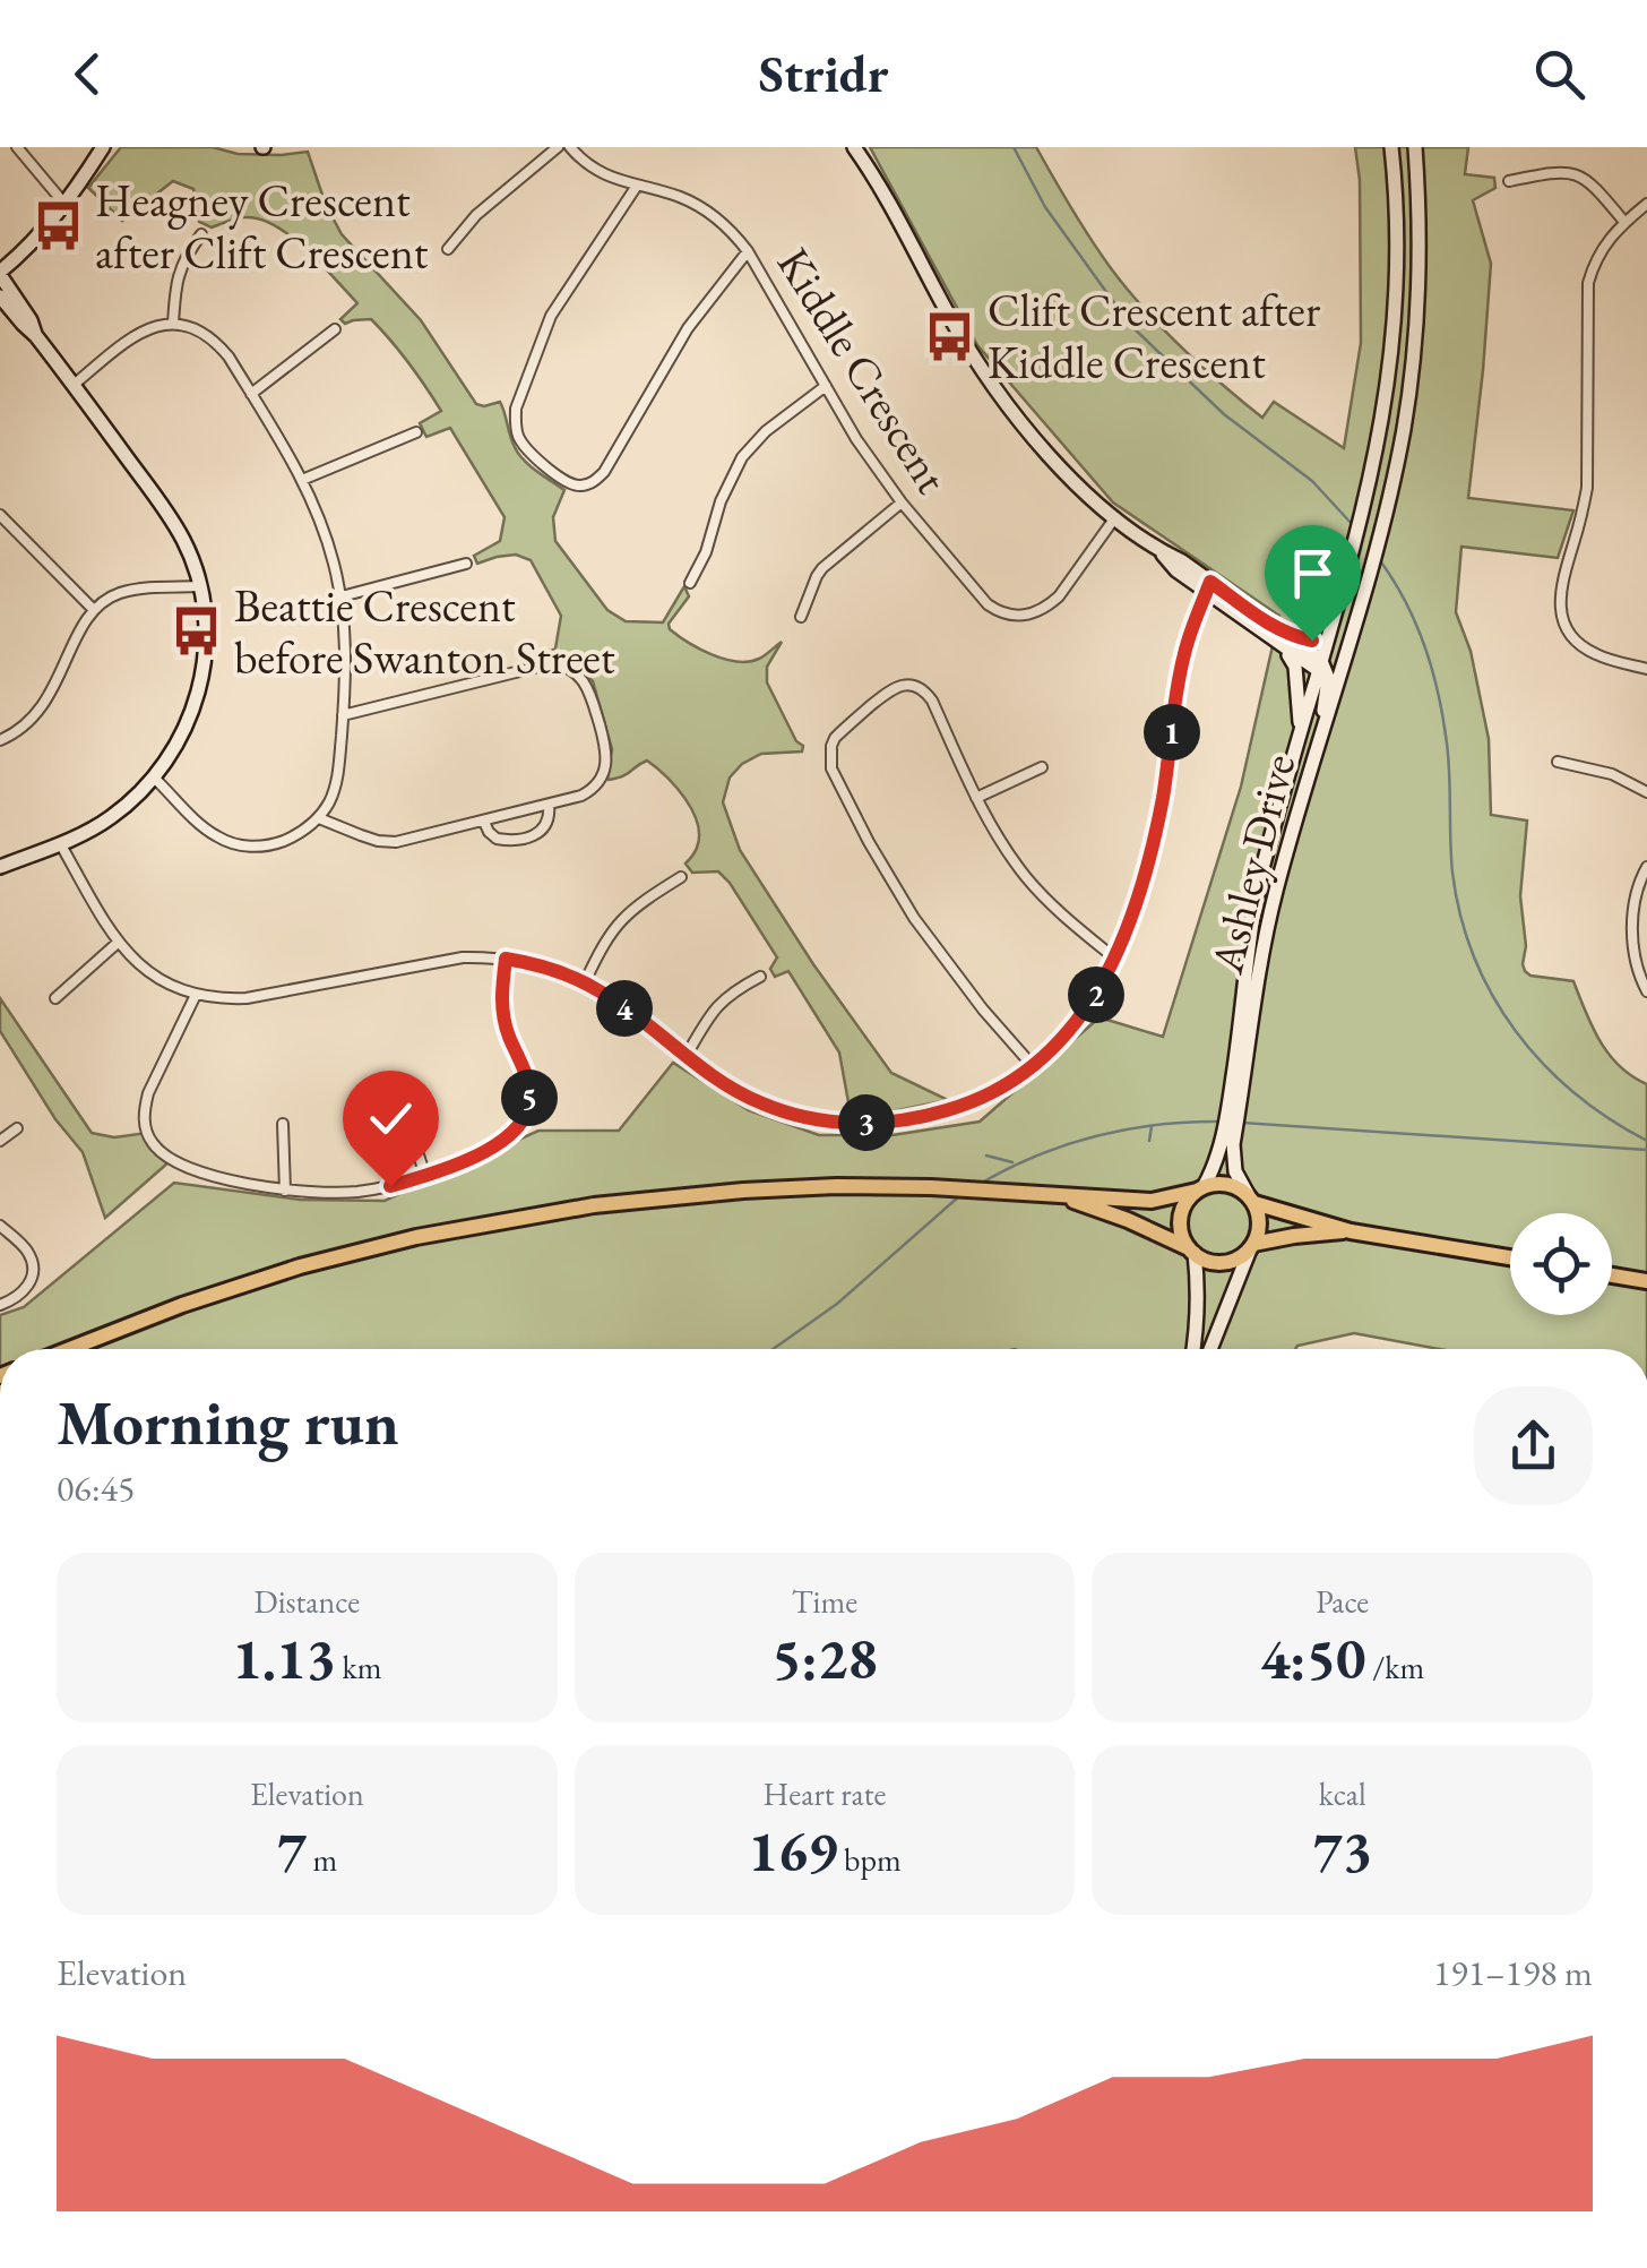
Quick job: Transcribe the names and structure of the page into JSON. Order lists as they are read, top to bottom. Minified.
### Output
{"streets":{"main road":["Ashley Drive"],"street":["Kiddle Crescent"]},"places":{"bus stop":["Heagney Crescent after Clift Crescent","Clift Crescent after Kiddle Crescent","Beattie Crescent before Swanton Street"]},"page":{"header":"Stridr","pins":["1","2","4","5","3"],"heading":["Morning run","06:45"],"stats":[["Distance","1.13 km"],["Time","5:28"],["Pace","4:50 /km"],["Elevation","7 m"],["Heart rate","169 bpm"],["kcal","73"]],"chart":["Elevation","191–198 m"]}}
